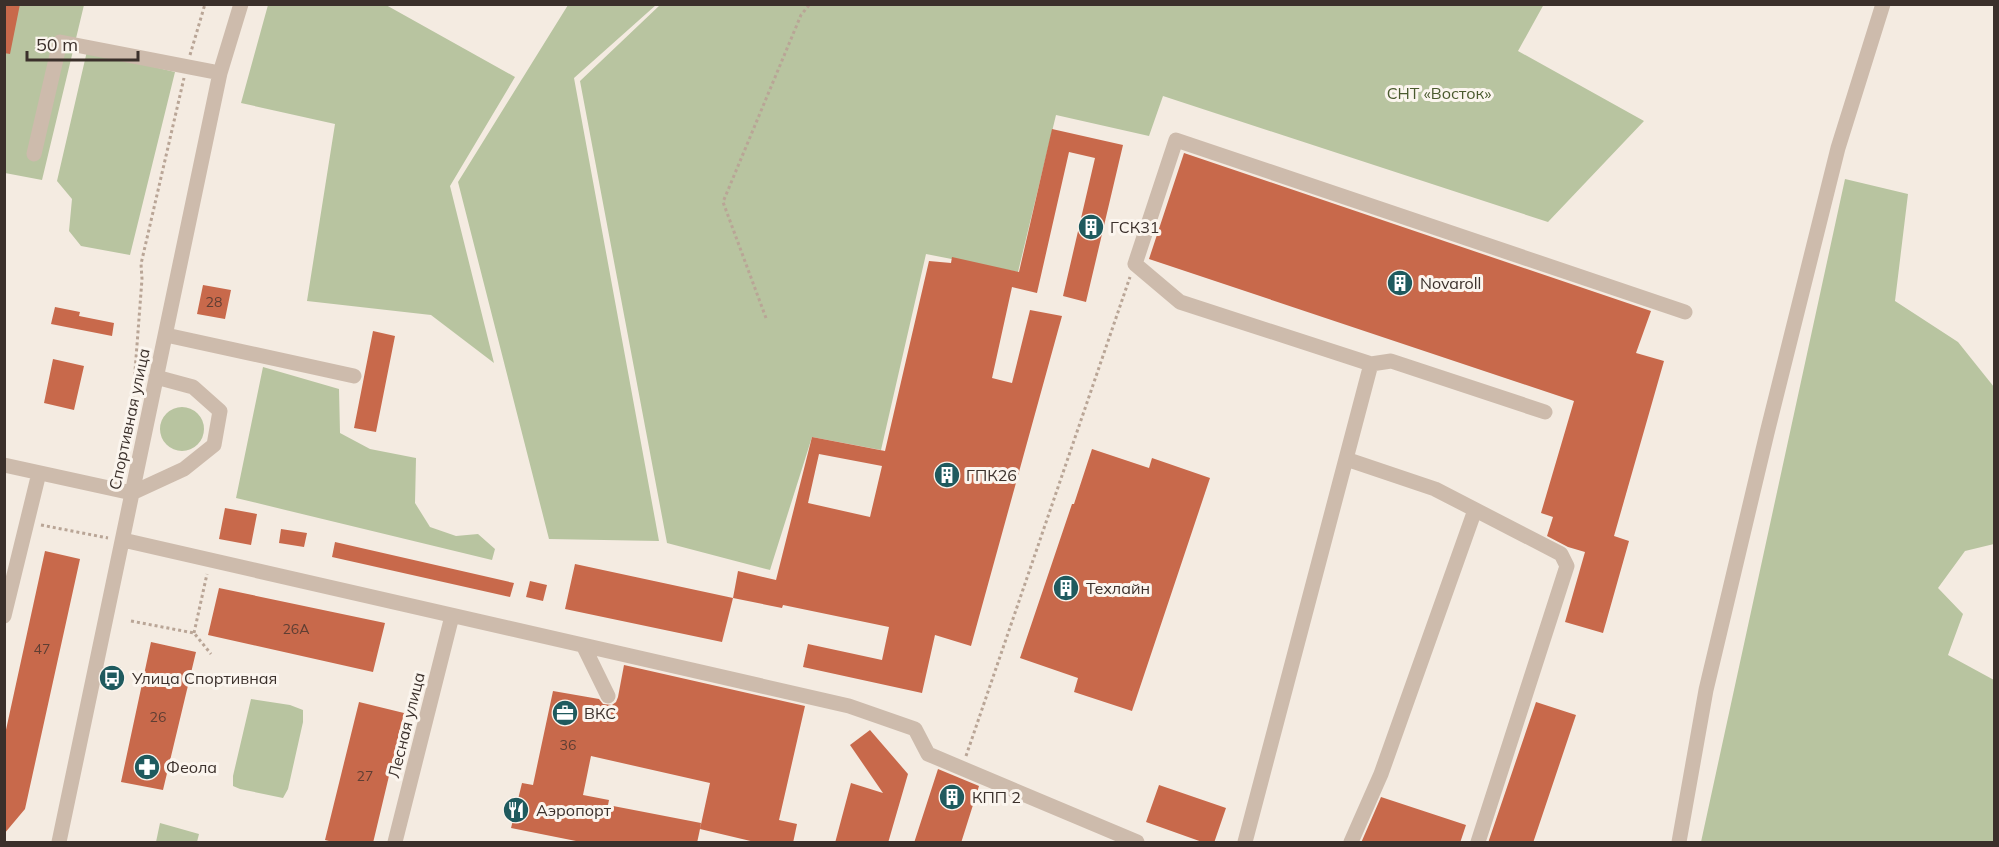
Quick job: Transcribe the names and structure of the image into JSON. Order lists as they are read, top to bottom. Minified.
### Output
{"streets":{"street":["Спортивная улица","Лесная улица"]},"parks":["СНТ «Восток»"],"places":{"building":["ГСК31","Novaroll","ГПК26","Техлайн","КПП 2"],"bus stop":["Улица Спортивная"],"office":["ВКС"],"pharmacy":["Феола"],"restaurant":["Аэропорт"]},"house_numbers":["28","26А","47","26","36","27"],"scale_bar":"50 m"}
